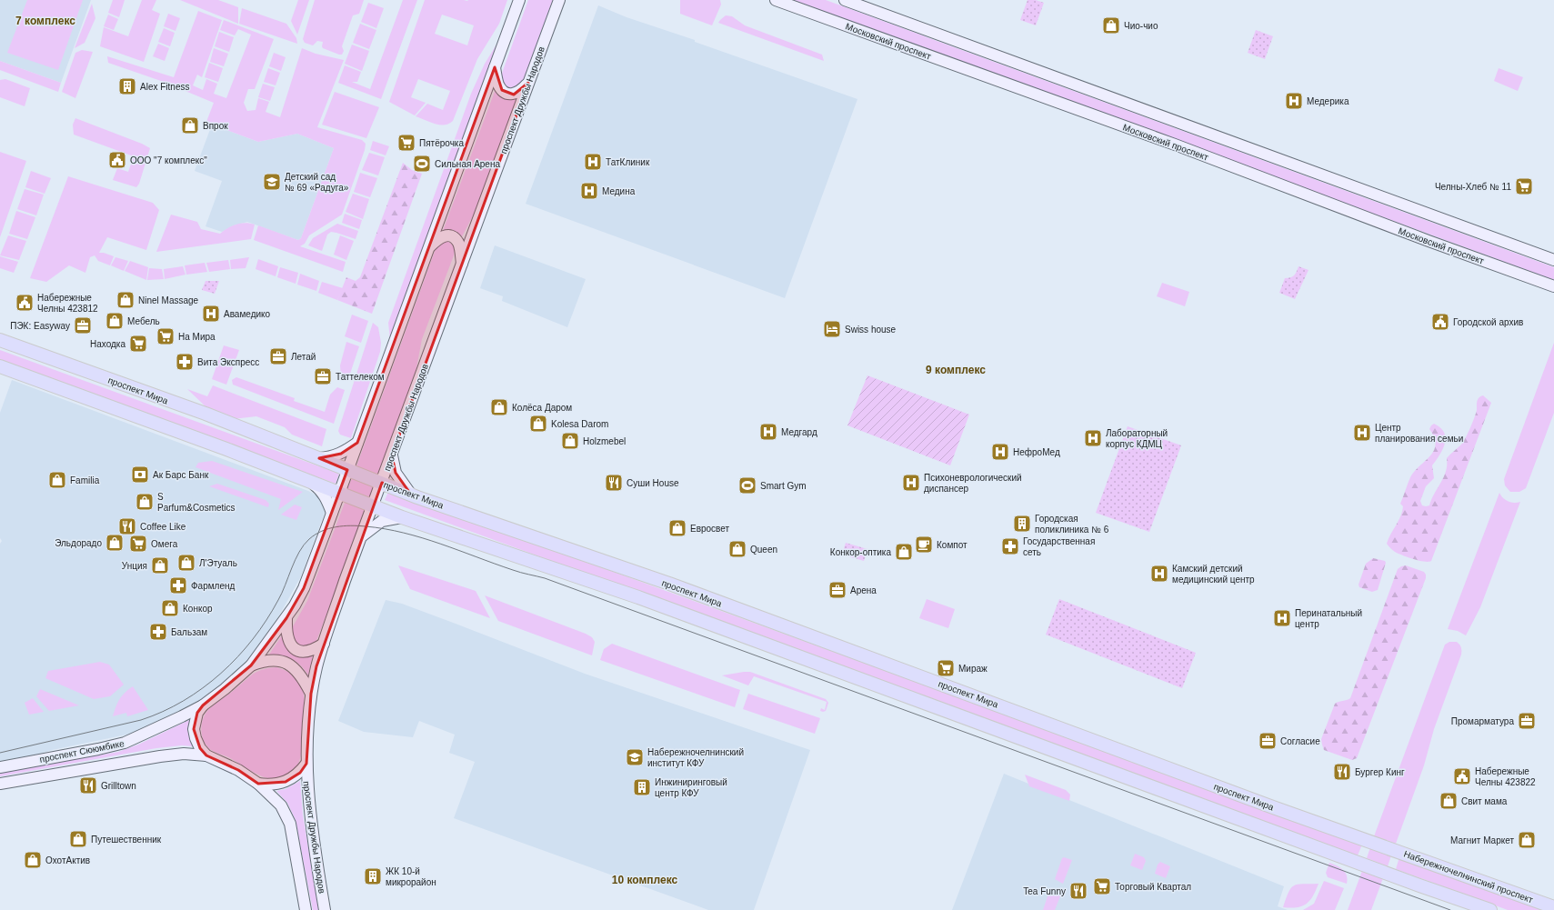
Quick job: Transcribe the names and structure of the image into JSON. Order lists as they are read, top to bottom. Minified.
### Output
{"streets":{"main road":["Московский проспект","проспект Дружбы Народов","проспект Мира","проспект Сююмбике","Набережночелнинский проспект"]},"crossings":[["проспект Дружбы Народов","проспект Мира"],["проспект Дружбы Народов","проспект Сююмбике"],["проспект Мира","Набережночелнинский проспект"]],"districts":["7 комплекс","9 комплекс","10 комплекс"],"places":{"shop":["Чио-чио","Впрок","Ninel Massage","Мебель","Колёса Даром","Kolesa Darom","Holzmebel","Familia","S Parfum&Cosmetics","Евросвет","Эльдорадо","Queen","Конкор-оптика","Л'Этуаль","Унция","Конкор","Свит мама","Путешественник","Магнит Маркет","ОхотАктив"],"building":["Alex Fitness","Городская поликлиника № 6","Инжиниринговый центр КФУ","ЖК 10-й микрорайон"],"hospital":["Медерика","ТатКлиник","Медина","Авамедико","Медгард","Центр планирования семьи","Лабораторный корпус КДМЦ","НефроМед","Психоневрологический диспансер","Камский детский медицинский центр","Перинатальный центр"],"supermarket":["Пятёрочка","Челны-Хлеб № 11","На Мира","Находка","Омега","Мираж","Торговый Квартал"],"public building":["ООО \"7 комплекс\"","Набережные Челны 423812","Городской архив","Набережные Челны 423822"],"sports":["Сильная Арена","Smart Gym"],"school or university":["Детский сад № 69 «Радуга»","Набережночелнинский институт КФУ"],"office":["ПЭК: Easyway","Летай","Таттелеком","Арена","Промарматура","Согласие"],"hotel":["Swiss house"],"pharmacy":["Вита Экспресс","Государственная сеть","Фармленд","Бальзам"],"bank":["Ак Барс Банк"],"restaurant":["Суши House","Coffee Like","Бургер Кинг","Grilltown","Tea Funny"],"cafe":["Компот"]}}
